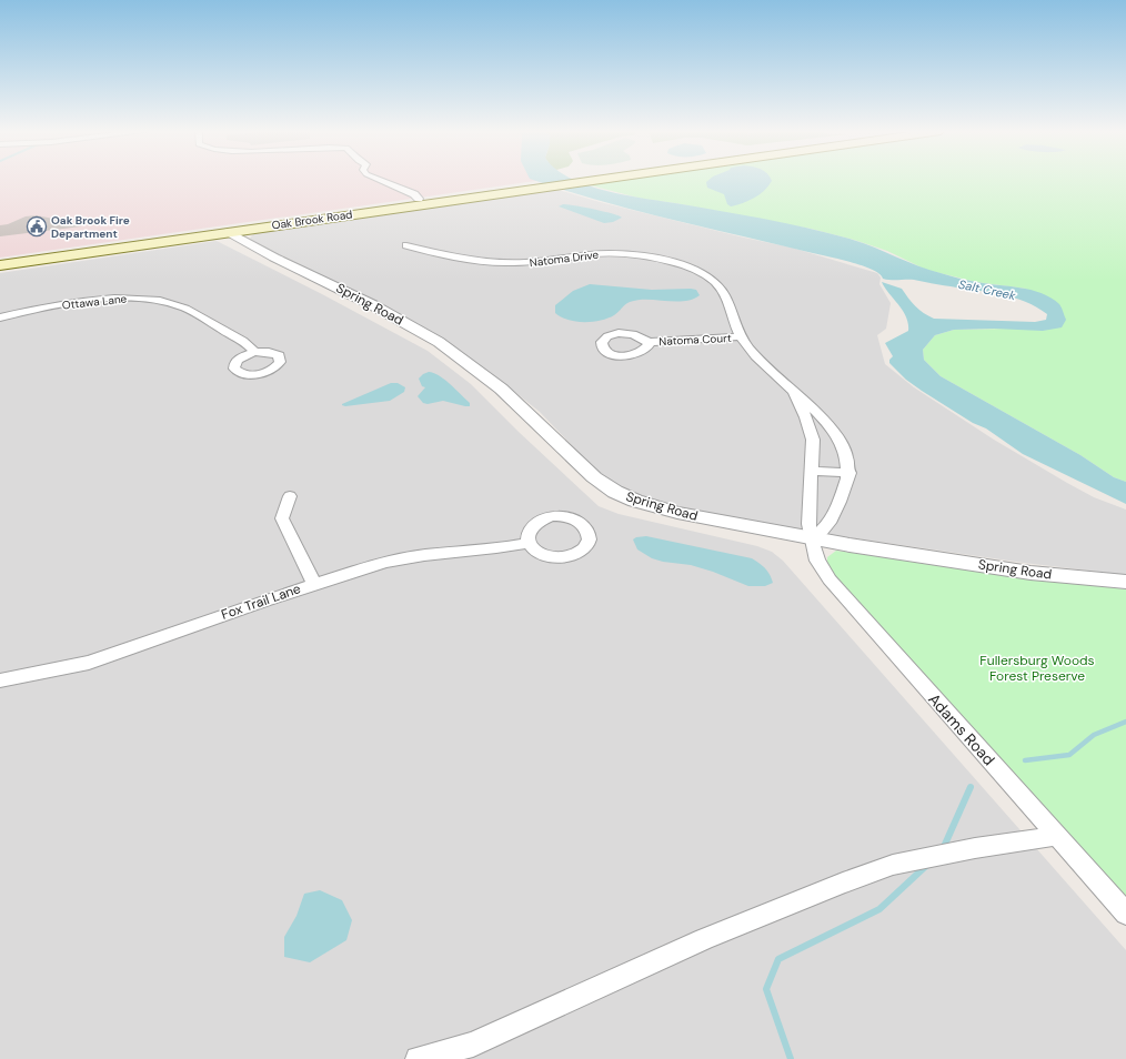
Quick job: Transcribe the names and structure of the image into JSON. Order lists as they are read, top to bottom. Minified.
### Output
{"streets":{"main road":["Oak Brook Road"],"street":["Natoma Drive","Ottawa Lane","Spring Road","Natoma Court","Fox Trail Lane","Adams Road"]},"crossings":[["Oak Brook Road","Spring Road"],["Natoma Drive","Spring Road"],["Natoma Drive","Natoma Court"],["Natoma Drive","Adams Road"],["Spring Road","Adams Road"]],"water":["Salt Creek"],"parks":["Fullersburg Woods Forest Preserve"],"places":{"public building":["Oak Brook Fire Department"]}}
